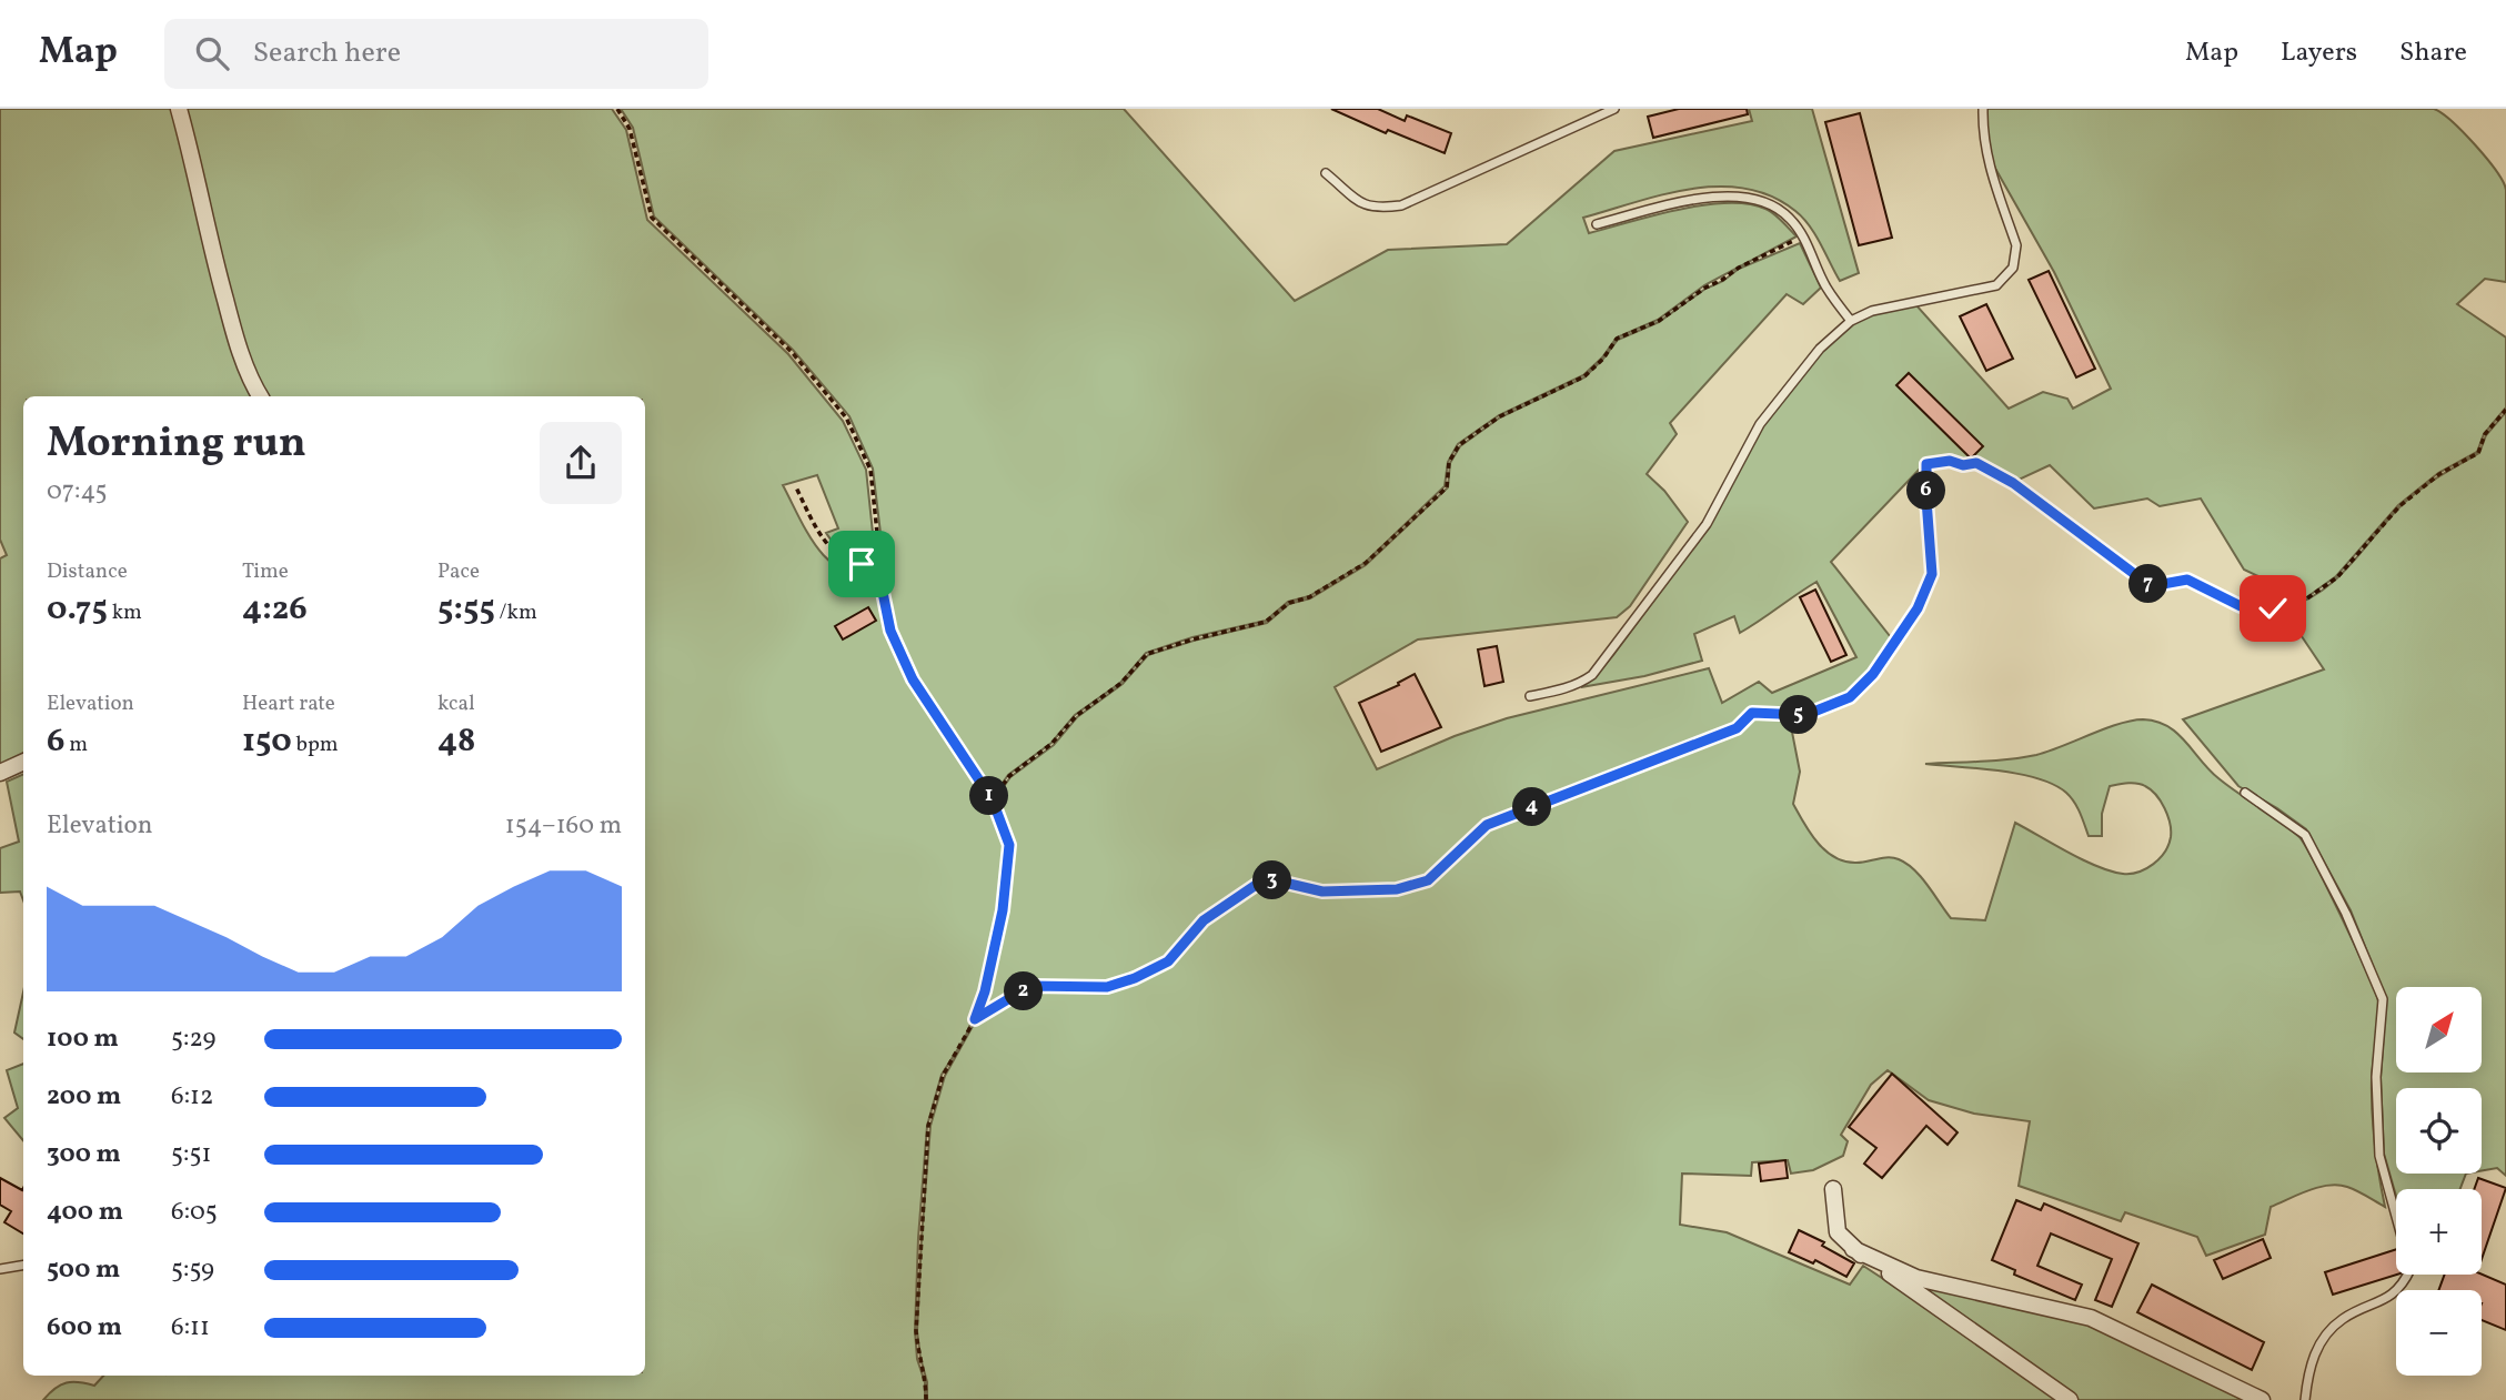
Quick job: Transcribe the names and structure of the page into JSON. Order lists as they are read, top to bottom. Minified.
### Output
{"north":"top right","page":{"header":"Map","search":"Search here","nav":["Map","Layers","Share"],"heading":["Morning run","07:45"],"pins":["6","7","5","1","4","3","2"],"stats":[["Distance","0.75 km"],["Time","4:26"],["Pace","5:55 /km"],["Elevation","6 m"],["Heart rate","150 bpm"],["kcal","48"]],"chart":["Elevation","154–160 m"],"map_buttons":["+","−"],"list":[{"name":"100 m","note":"5:29"},{"name":"200 m","note":"6:12"},{"name":"300 m","note":"5:51"},{"name":"400 m","note":"6:05"},{"name":"500 m","note":"5:59"},{"name":"600 m","note":"6:11"}]}}
